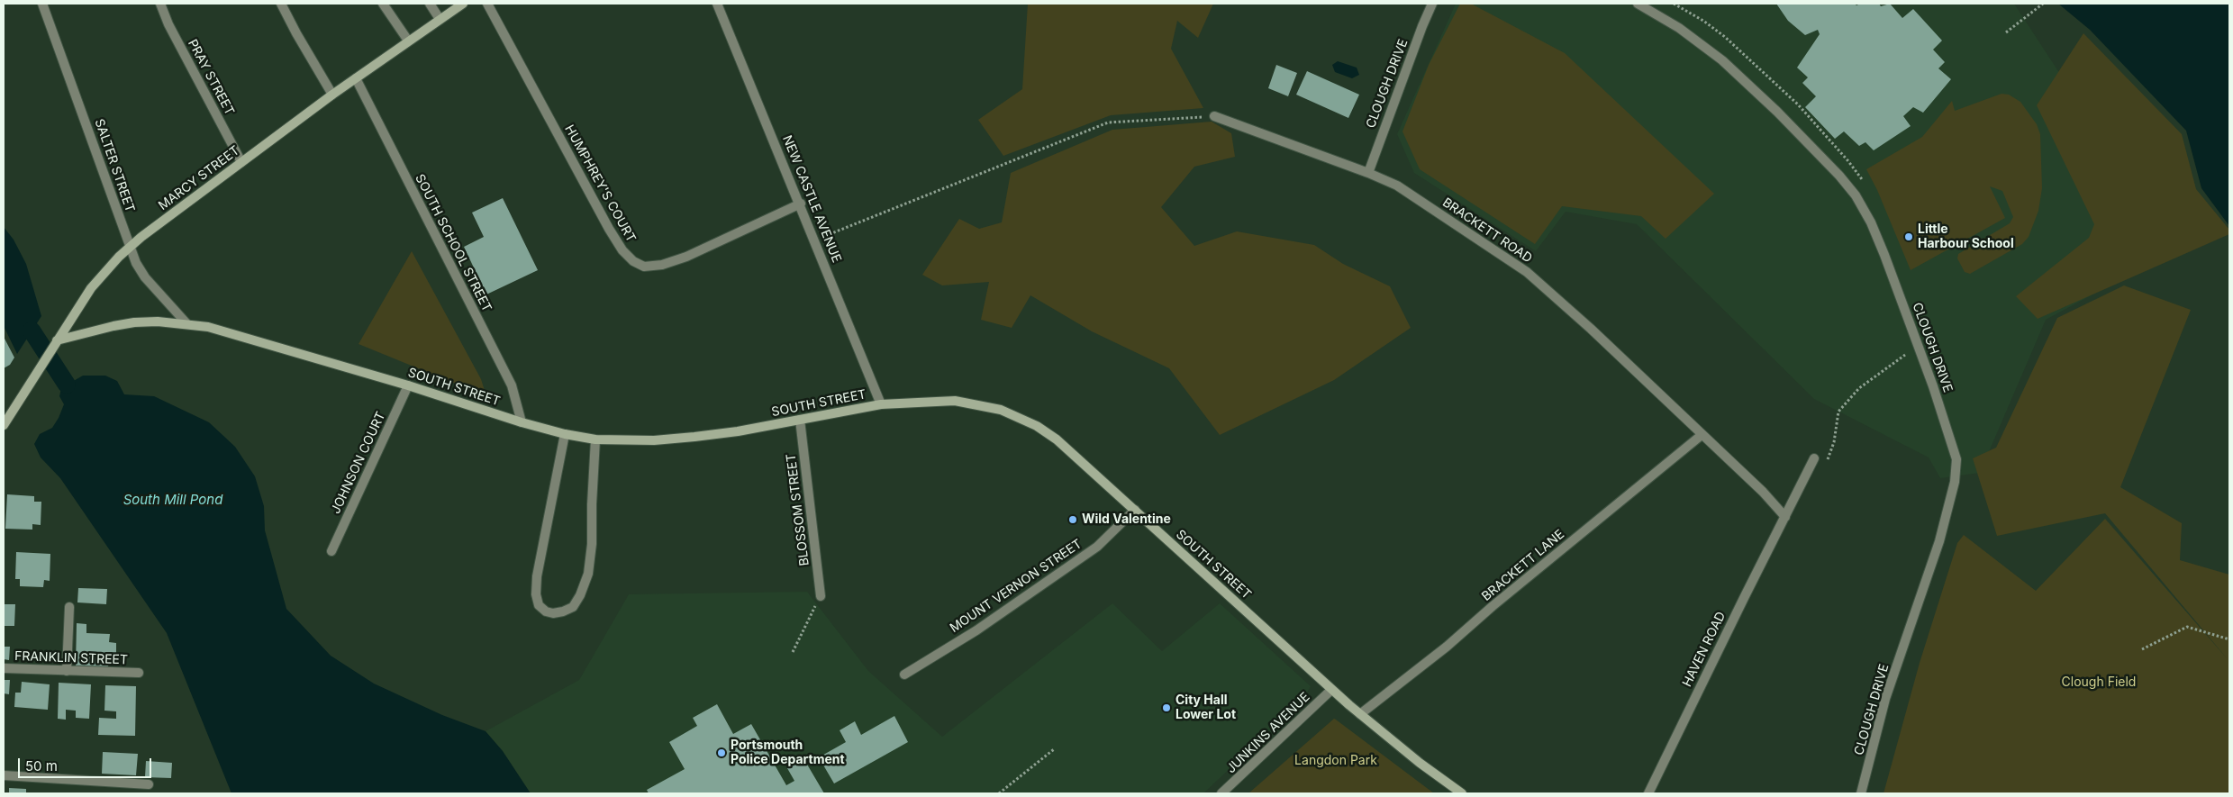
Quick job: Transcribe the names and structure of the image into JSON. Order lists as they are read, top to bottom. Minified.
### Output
{"streets":{"street":["PRAY STREET","CLOUGH DRIVE","SALTER STREET","MARCY STREET","HUMPHREY'S COURT","NEW CASTLE AVENUE","BRACKETT ROAD","SOUTH SCHOOL STREET","SOUTH STREET","JOHNSON COURT","BLOSSOM STREET","BRACKETT LANE","MOUNT VERNON STREET","HAVEN ROAD","FRANKLIN STREET","JUNKINS AVENUE"]},"crossings":[["PRAY STREET","MARCY STREET"],["CLOUGH DRIVE","BRACKETT ROAD"],["SALTER STREET","MARCY STREET"],["SALTER STREET","SOUTH STREET"],["MARCY STREET","SOUTH SCHOOL STREET"],["MARCY STREET","SOUTH STREET"],["HUMPHREY'S COURT","NEW CASTLE AVENUE"],["NEW CASTLE AVENUE","SOUTH STREET"],["BRACKETT ROAD","BRACKETT LANE"],["SOUTH SCHOOL STREET","SOUTH STREET"],["SOUTH STREET","JOHNSON COURT"],["SOUTH STREET","BLOSSOM STREET"],["SOUTH STREET","BRACKETT LANE"],["SOUTH STREET","MOUNT VERNON STREET"],["SOUTH STREET","JUNKINS AVENUE"]],"water":["South Mill Pond"],"parks":["Clough Field","Langdon Park"],"places":["Little Harbour School","Wild Valentine","City Hall Lower Lot","Portsmouth Police Department"],"scale_bar":"50 m"}
